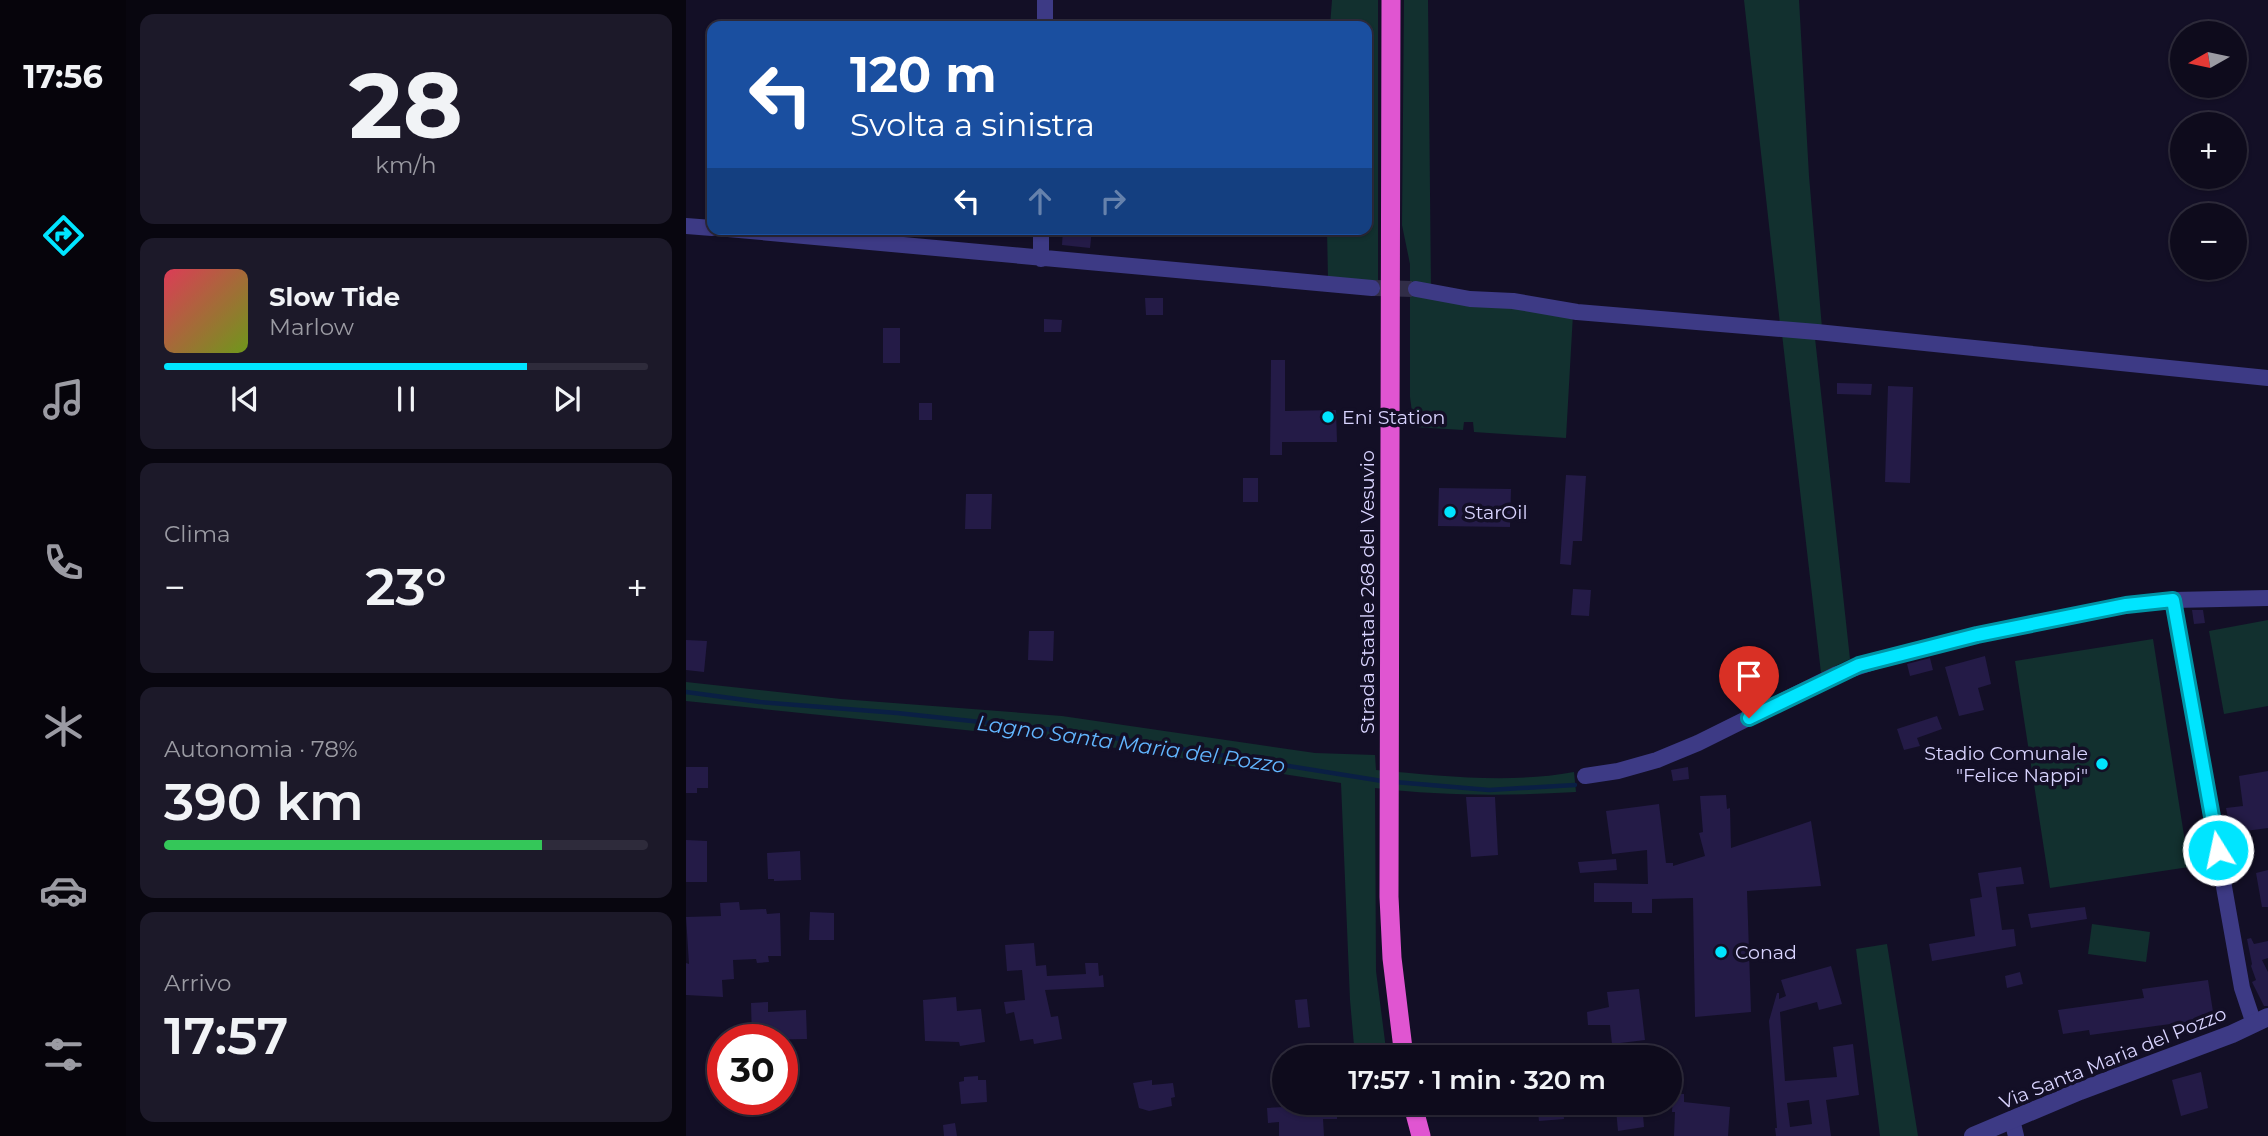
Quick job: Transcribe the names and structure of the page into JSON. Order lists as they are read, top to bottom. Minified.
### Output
{"streets":{"highway":["Strada Statale 268 del Vesuvio"],"street":["Via Santa Maria del Pozzo"]},"water":["Lagno Santa Maria del Pozzo"],"places":["Eni Station","StarOil","Stadio Comunale \"Felice Nappi\"","Conad"],"north":"left","page":{"tabs":"17:56","tile":[["28","km/h"],"Clima",["Autonomia · 78%","390 km"],["Arrivo","17:57"]],"map_buttons":["+","−"],"turn":["120 m","Svolta a sinistra"],"song":["Slow Tide","Marlow"],"heat":["−","23°","+"],"limit":"30","trip":"17:57 · 1 min · 320 m"}}
